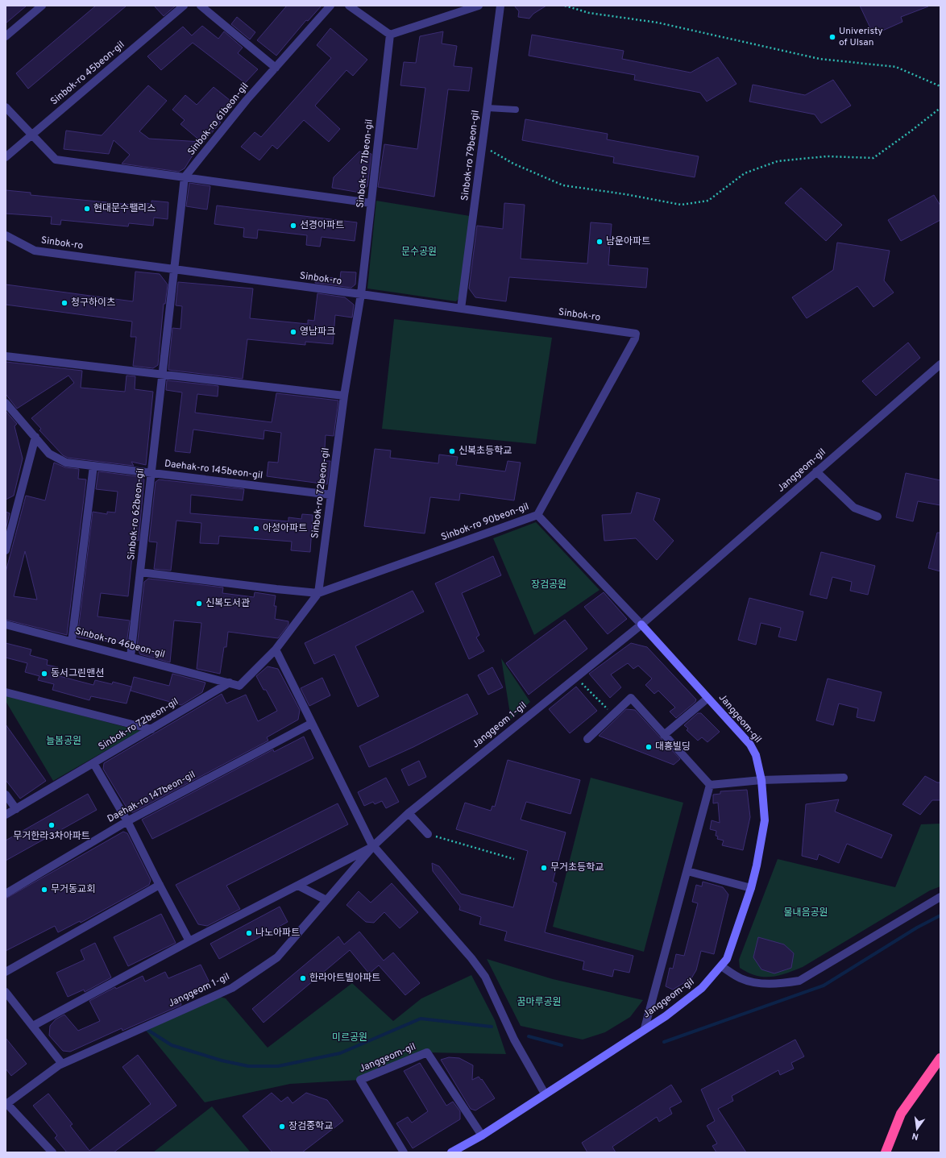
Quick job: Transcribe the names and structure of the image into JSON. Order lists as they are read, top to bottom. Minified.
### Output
{"streets":{"main road":["Janggeom-gil"],"street":["Sinbok-ro 45beon-gil","Sinbok-ro 61beon-gil","Sinbok-ro 79beon-gil","Sinbok-ro 71beon-gil","Sinbok-ro","Daehak-ro 145beon-gil","Sinbok-ro 72beon-gil","Sinbok-ro 62beon-gil","Sinbok-ro 90beon-gil","Sinbok-ro 46beon-gil","Janggeom 1-gil","Daehak-ro 147beon-gil"]},"crossings":[["Sinbok-ro 79beon-gil","Sinbok-ro"],["Sinbok-ro 71beon-gil","Sinbok-ro"],["Sinbok-ro 71beon-gil","Sinbok-ro 72beon-gil"],["Sinbok-ro","Sinbok-ro 72beon-gil"],["Sinbok-ro","Sinbok-ro 62beon-gil"],["Sinbok-ro","Sinbok-ro 90beon-gil"],["Daehak-ro 145beon-gil","Sinbok-ro 72beon-gil"],["Daehak-ro 145beon-gil","Sinbok-ro 62beon-gil"],["Janggeom-gil","Janggeom 1-gil"],["Sinbok-ro 72beon-gil","Sinbok-ro 90beon-gil"],["Sinbok-ro 72beon-gil","Sinbok-ro 46beon-gil"],["Sinbok-ro 62beon-gil","Sinbok-ro 46beon-gil"]],"parks":["문수공원","장검공원","늘봄공원","물내음공원","꿈마루공원","미르공원"],"places":["Univeristy of Ulsan","현대문수팰리스","선경아파트","남운아파트","청구하이츠","영남파크","신복초등학교","아성아파트","신복도서관","동서그린맨션","대흥빌딩","무거한라3차아파트","무거초등학교","무거동교회","나노아파트","한라아트빌아파트","장검중학교"],"north":"bottom"}
